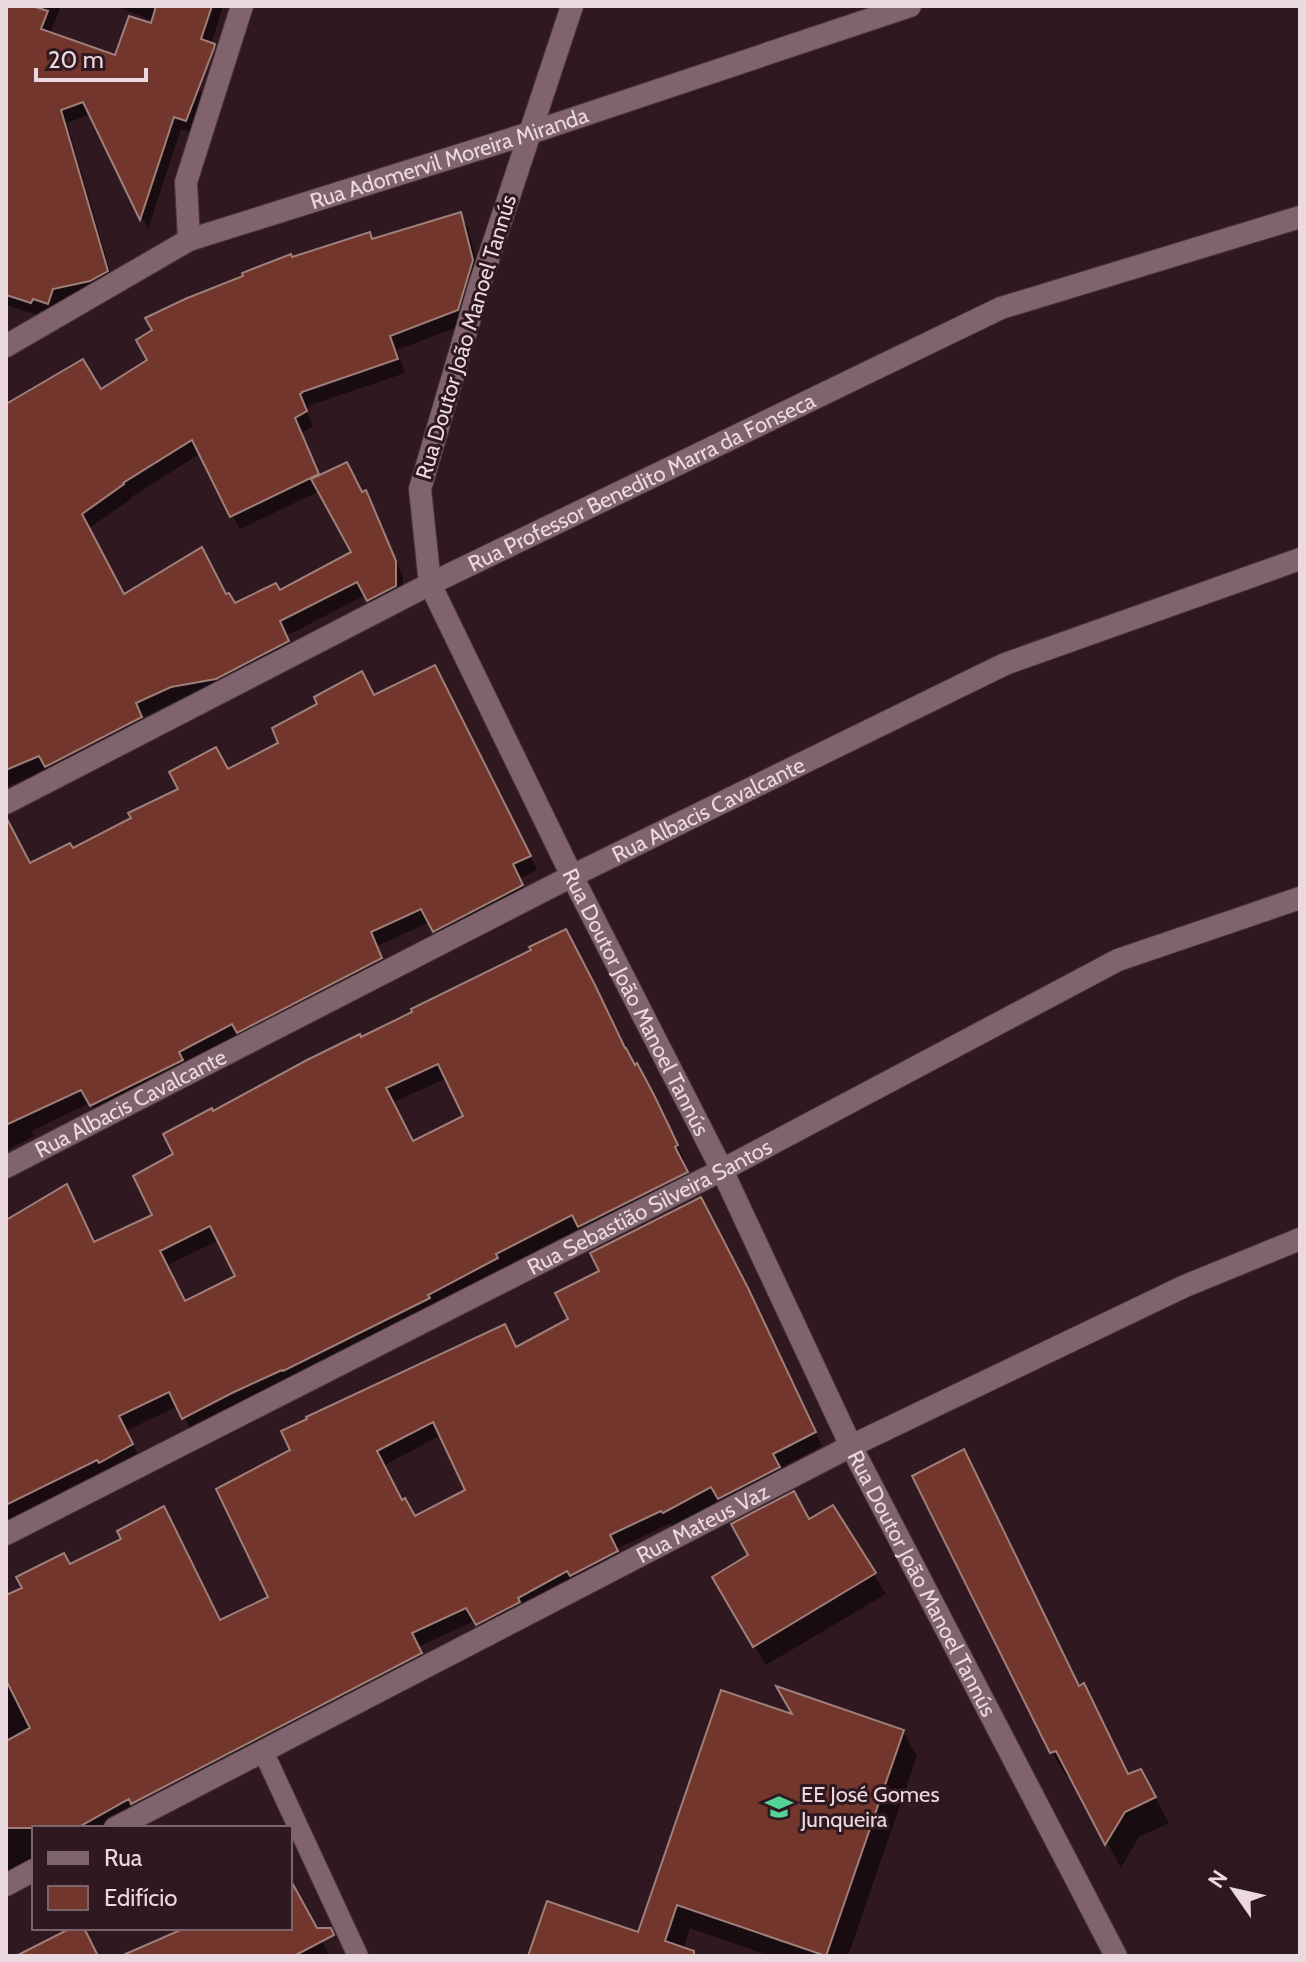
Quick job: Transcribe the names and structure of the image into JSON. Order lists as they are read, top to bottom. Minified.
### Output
{"streets":{"street":["Rua Adomervil Moreira Miranda","Rua Doutor João Manoel Tannús","Rua Professor Benedito Marra da Fonseca","Rua Albacis Cavalcante","Rua Sebastião Silveira Santos","Rua Mateus Vaz"]},"crossings":[["Rua Adomervil Moreira Miranda","Rua Doutor João Manoel Tannús"],["Rua Doutor João Manoel Tannús","Rua Professor Benedito Marra da Fonseca"],["Rua Doutor João Manoel Tannús","Rua Albacis Cavalcante"],["Rua Doutor João Manoel Tannús","Rua Sebastião Silveira Santos"],["Rua Doutor João Manoel Tannús","Rua Mateus Vaz"]],"places":{"school or university":["EE José Gomes Junqueira"]},"legend":["Rua","Edifício"],"scale_bar":"20 m","north":"top left"}
